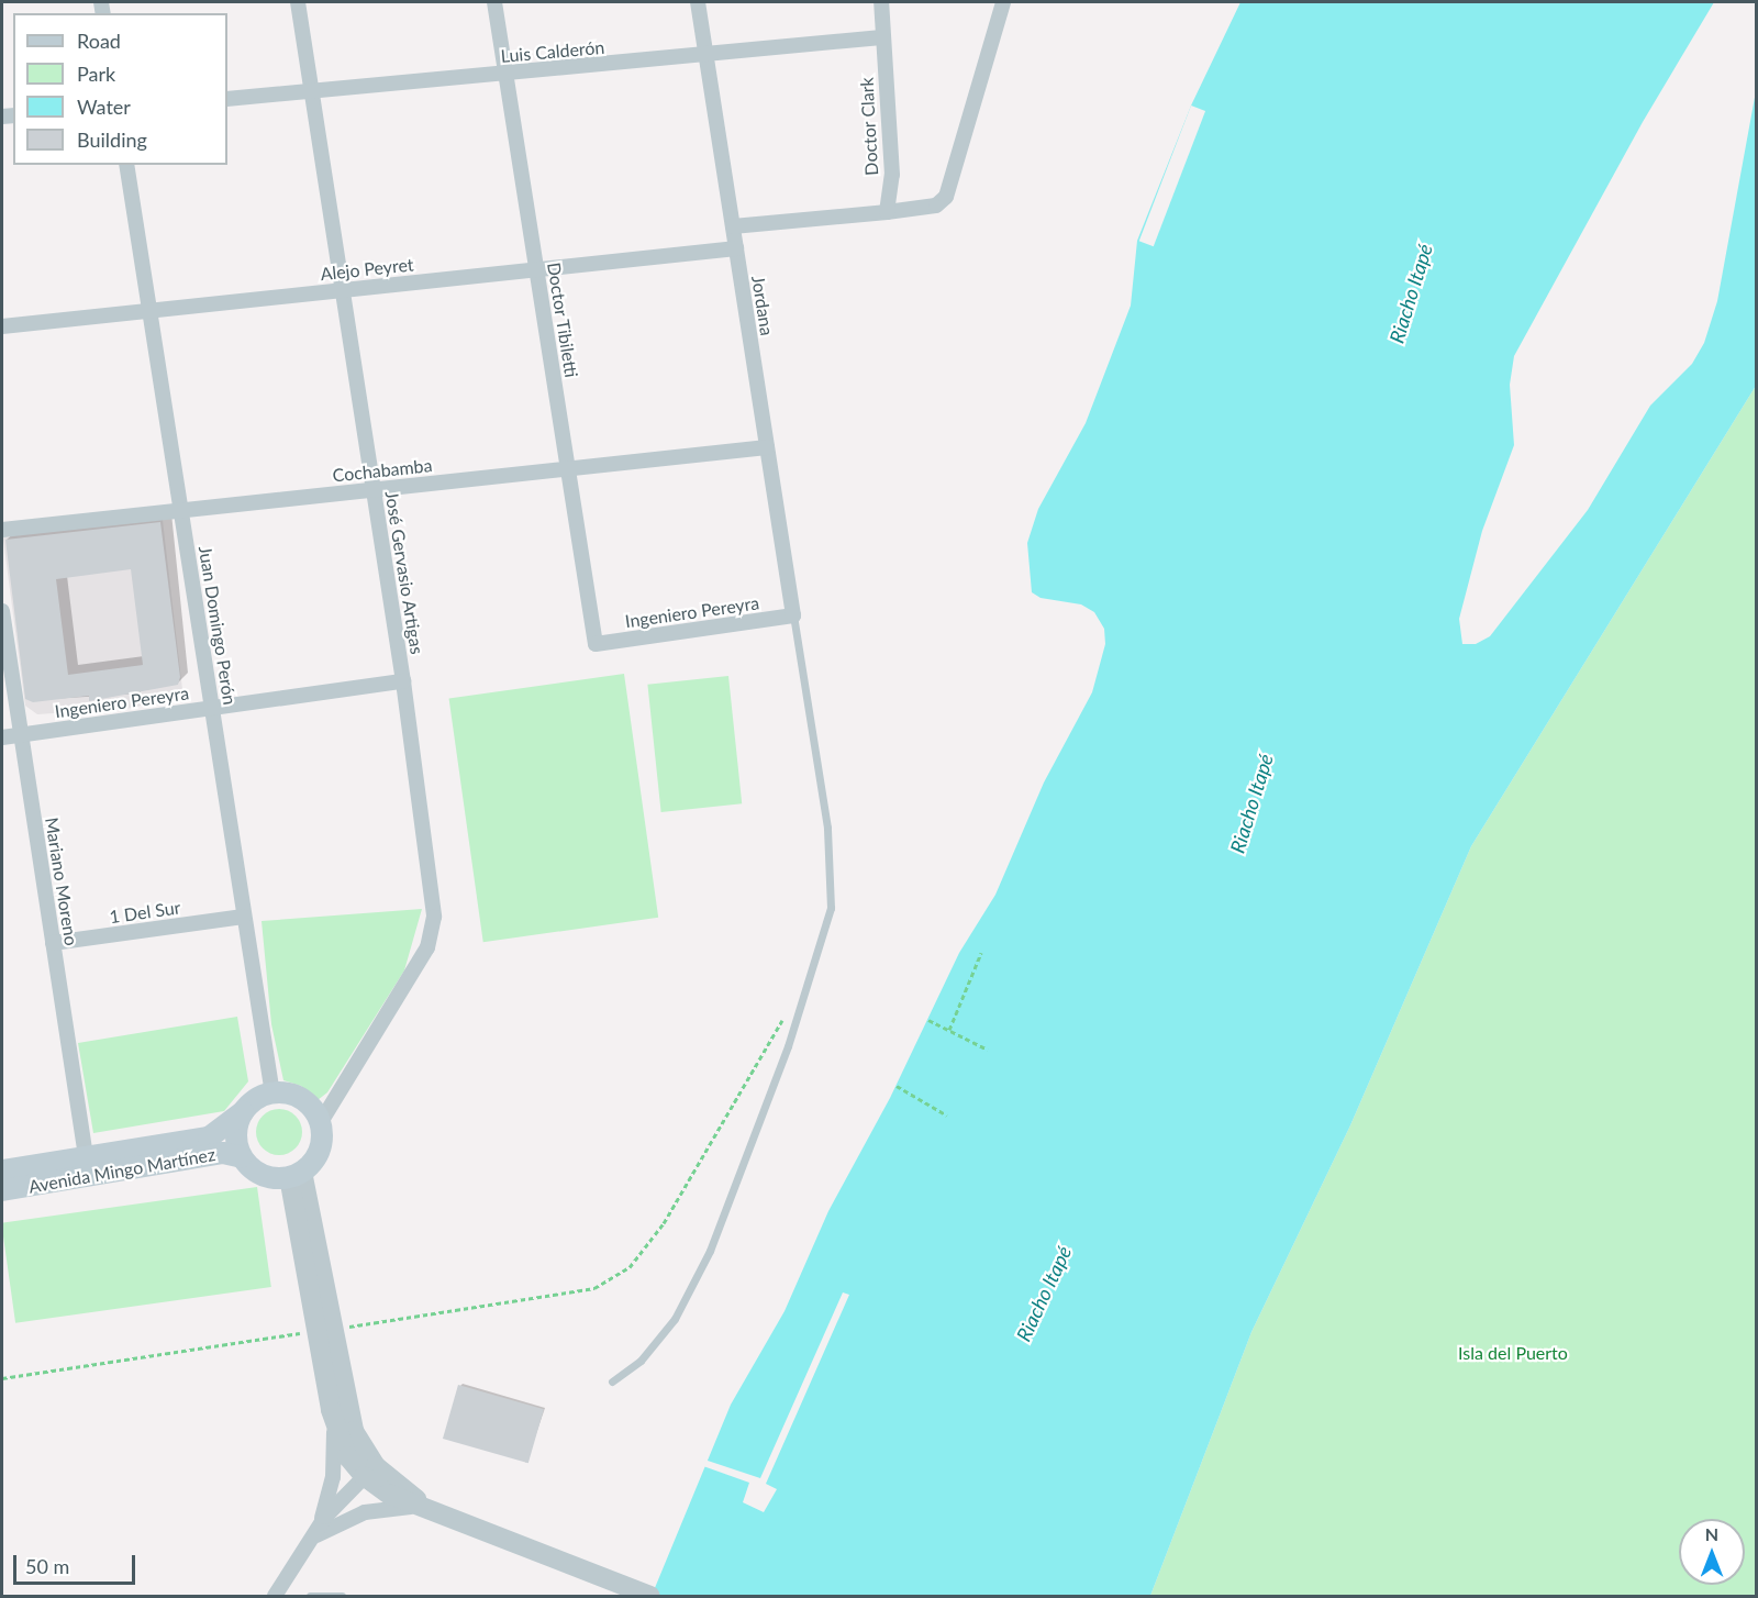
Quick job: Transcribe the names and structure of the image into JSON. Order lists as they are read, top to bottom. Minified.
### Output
{"streets":{"main road":["Avenida Mingo Martínez"],"street":["Luis Calderón","Doctor Clark","Alejo Peyret","Jordana","Doctor Tibiletti","Cochabamba","José Gervasio Artigas","Ingeniero Pereyra","Juan Domingo Perón","Mariano Moreno","1 Del Sur"]},"crossings":[["Luis Calderón","Doctor Clark"],["Luis Calderón","Jordana"],["Luis Calderón","Doctor Tibiletti"],["Luis Calderón","José Gervasio Artigas"],["Alejo Peyret","Jordana"],["Alejo Peyret","Doctor Tibiletti"],["Alejo Peyret","José Gervasio Artigas"],["Alejo Peyret","Juan Domingo Perón"],["Jordana","Cochabamba"],["Jordana","Ingeniero Pereyra"],["Doctor Tibiletti","Cochabamba"],["Doctor Tibiletti","Ingeniero Pereyra"],["Cochabamba","José Gervasio Artigas"],["Cochabamba","Juan Domingo Perón"],["José Gervasio Artigas","Ingeniero Pereyra"],["José Gervasio Artigas","Juan Domingo Perón"],["José Gervasio Artigas","Avenida Mingo Martínez"],["Ingeniero Pereyra","Juan Domingo Perón"],["Ingeniero Pereyra","Mariano Moreno"],["Juan Domingo Perón","1 Del Sur"],["Juan Domingo Perón","Avenida Mingo Martínez"],["Mariano Moreno","1 Del Sur"],["Mariano Moreno","Avenida Mingo Martínez"]],"water":["Riacho Itapé"],"parks":["Isla del Puerto"],"legend":["Road","Park","Water","Building"],"scale_bar":"50 m","north":"top"}
